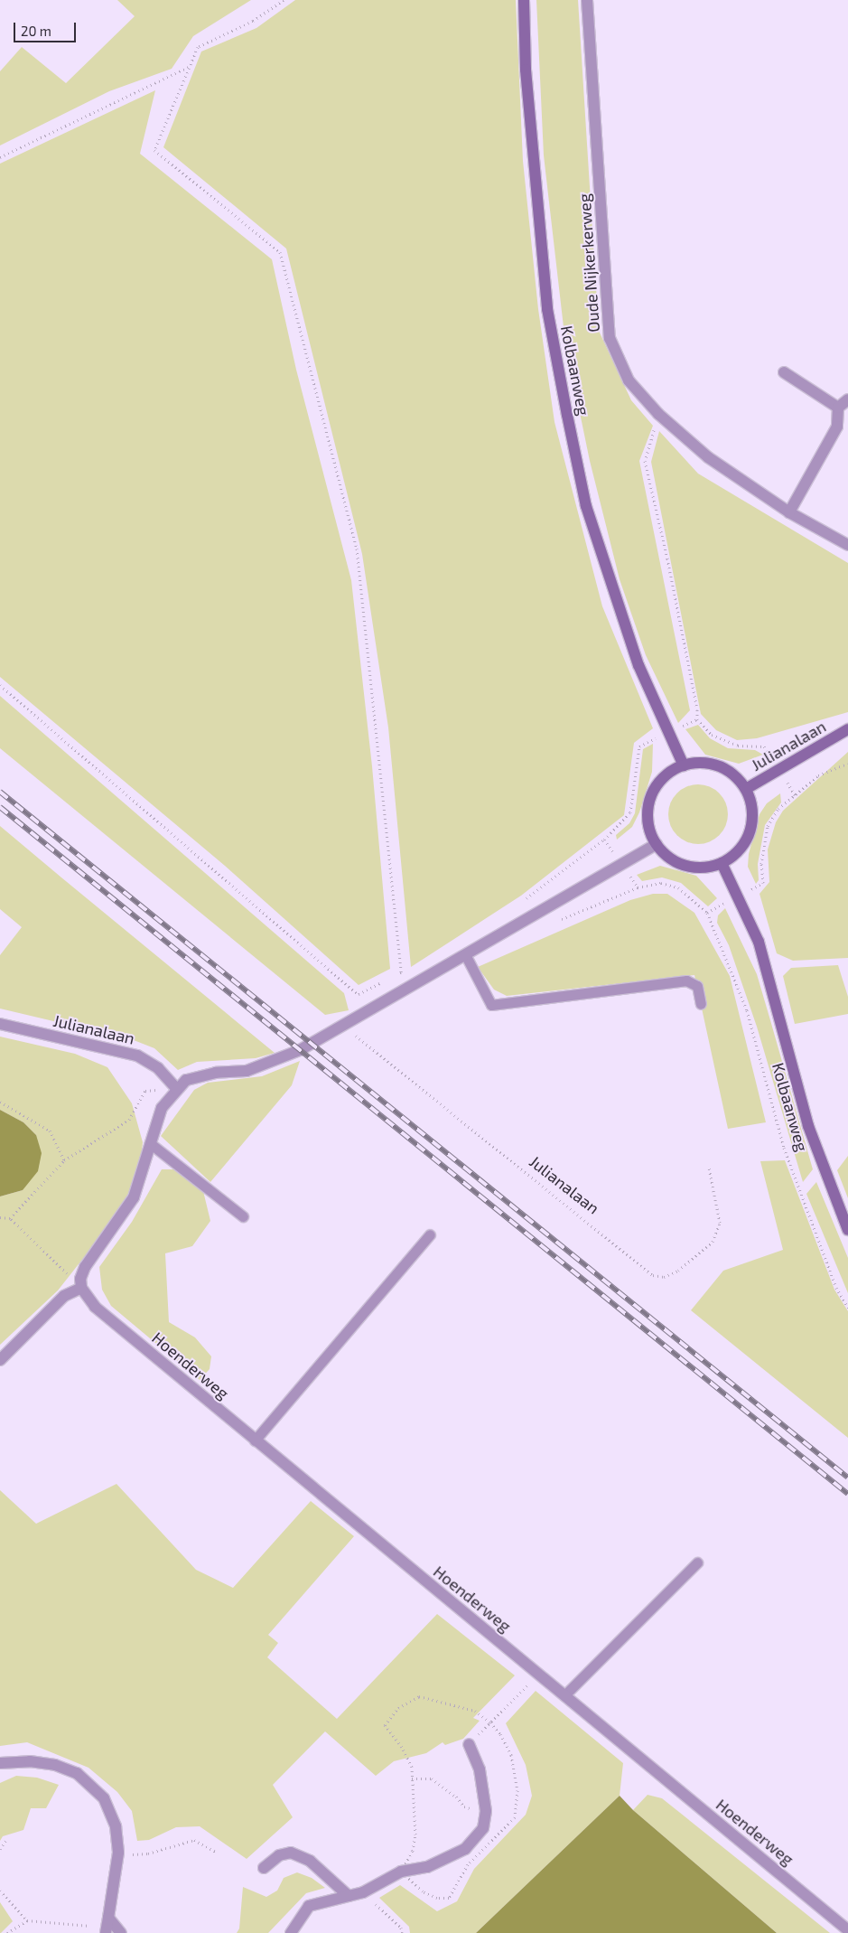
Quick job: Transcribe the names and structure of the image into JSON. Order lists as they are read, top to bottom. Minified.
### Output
{"streets":{"street":["Oude Nijkerkerweg","Kolbaanweg","Julianalaan","Hoenderweg"]},"crossings":[["Kolbaanweg","Julianalaan"]],"scale_bar":"20 m"}
